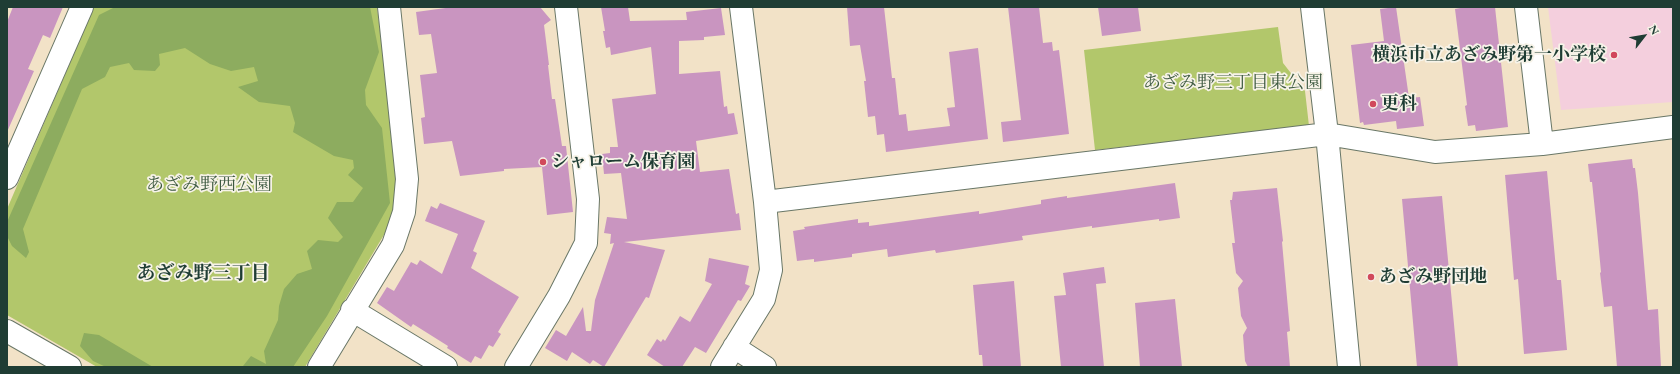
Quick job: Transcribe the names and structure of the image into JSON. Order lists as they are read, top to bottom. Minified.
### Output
{"districts":["あざみ野三丁目"],"parks":["あざみ野三丁目東公園","あざみ野西公園"],"places":["横浜市立あざみ野第一小学校","更科","シャローム保育園","あざみ野団地"],"north":"top right"}
